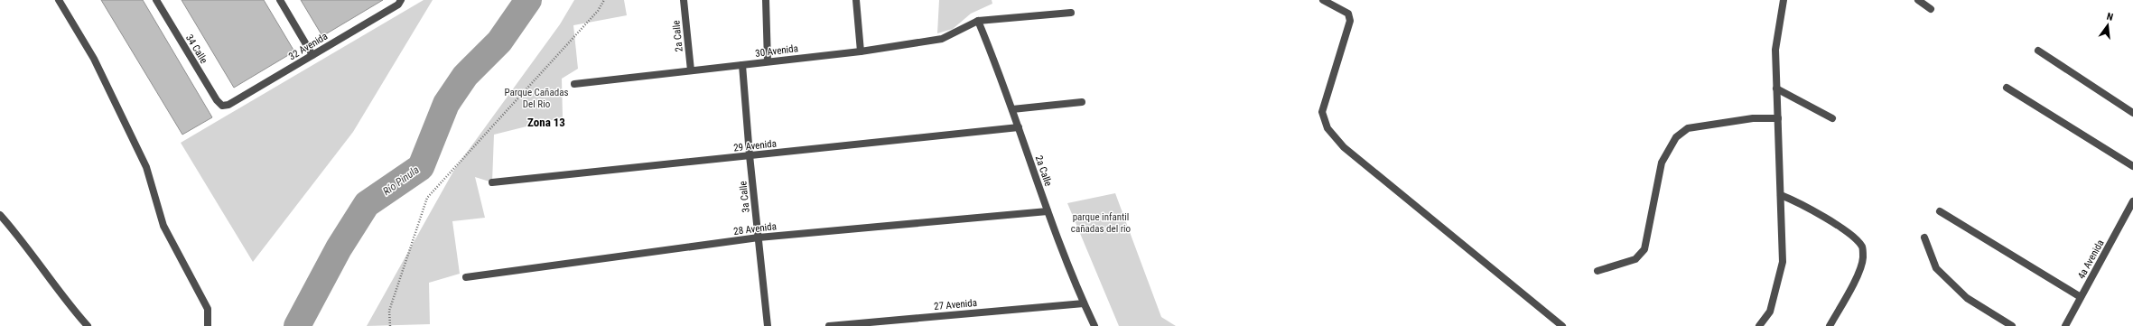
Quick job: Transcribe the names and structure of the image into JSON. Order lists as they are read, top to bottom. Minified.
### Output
{"streets":{"street":["2a Calle","32 Avenida","34 Calle","30 Avenida","29 Avenida","3a Calle","28 Avenida","4a Avenida","27 Avenida"]},"crossings":[["2a Calle","30 Avenida"],["2a Calle","29 Avenida"],["2a Calle","28 Avenida"],["2a Calle","27 Avenida"],["32 Avenida","34 Calle"],["30 Avenida","3a Calle"],["29 Avenida","3a Calle"],["3a Calle","28 Avenida"]],"districts":["Zona 13"],"water":["Río Pinula"],"parks":["Parque Cañadas Del Rio","parque infantil cañadas del rio"],"north":"top"}
